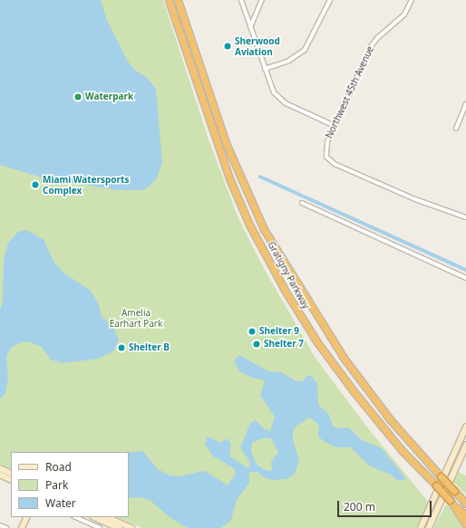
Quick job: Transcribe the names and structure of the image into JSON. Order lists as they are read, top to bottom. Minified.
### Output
{"streets":{"highway":["Gratigny Parkway"],"street":["Northwest 45th Avenue"]},"parks":["Amelia Earhart Park"],"places":["Sherwood Aviation","Waterpark","Miami Watersports Complex","Shelter 9","Shelter 7","Shelter B"],"legend":["Road","Park","Water"],"scale_bar":"200 m"}
